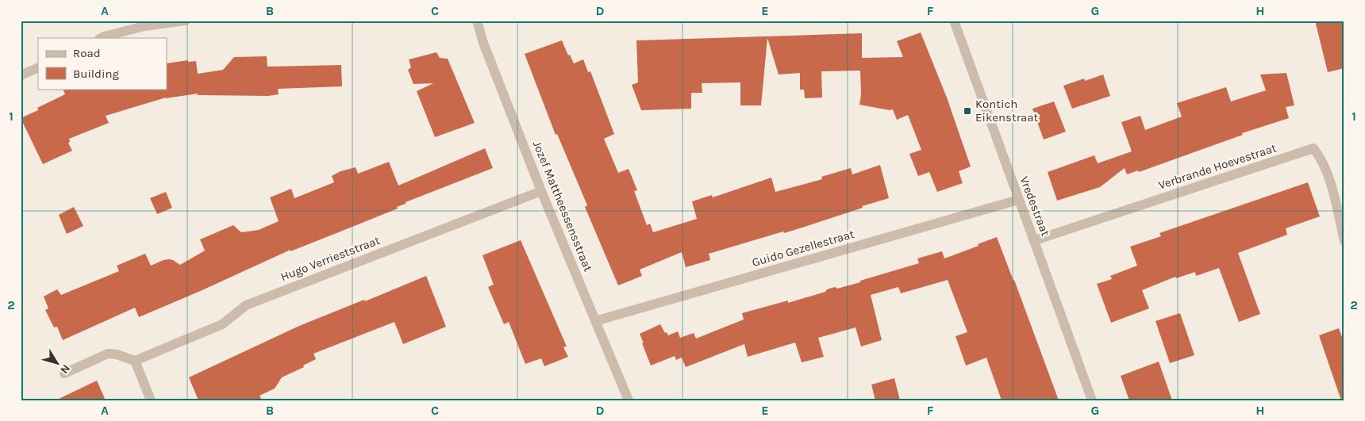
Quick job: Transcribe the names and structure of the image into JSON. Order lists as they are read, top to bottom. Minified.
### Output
{"streets":{"street":["Verbrande Hoevestraat","Jozef Mattheessensstraat","Vredestraat","Guido Gezellestraat","Hugo Verrieststraat"]},"crossings":[["Verbrande Hoevestraat","Vredestraat"],["Jozef Mattheessensstraat","Guido Gezellestraat"],["Jozef Mattheessensstraat","Hugo Verrieststraat"],["Vredestraat","Guido Gezellestraat"]],"places":{"transit":["Kontich Eikenstraat"]},"legend":["Road","Building"],"north":"bottom right","grid":{"columns":["A","B","C","D","E","F","G","H"],"rows":["1","2"]}}
